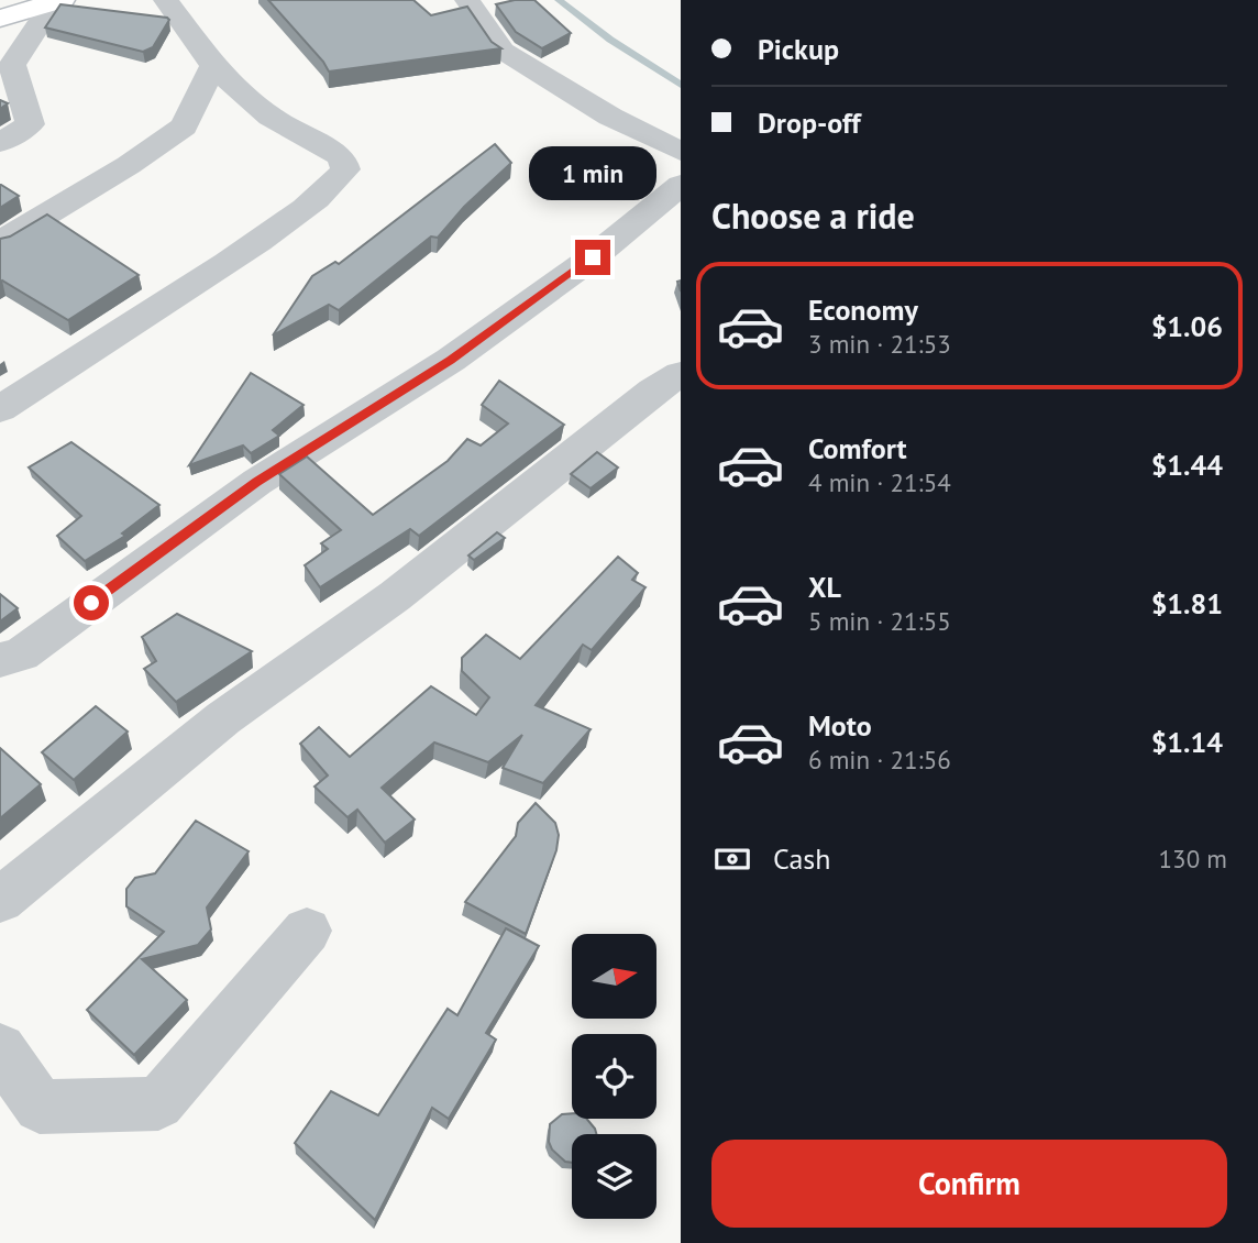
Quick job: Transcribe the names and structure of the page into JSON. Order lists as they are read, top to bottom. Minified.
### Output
{"north":"right","page":{"banner":["Pickup","Drop-off"],"bubble":"1 min","heading":"Choose a ride","list":[{"name":"Economy","note":"3 min · 21:53","value":"$1.06"},{"name":"Comfort","note":"4 min · 21:54","value":"$1.44"},{"name":"XL","note":"5 min · 21:55","value":"$1.81"},{"name":"Moto","note":"6 min · 21:56","value":"$1.14"}],"pay":["Cash","130 m"],"buttons":"Confirm"}}
